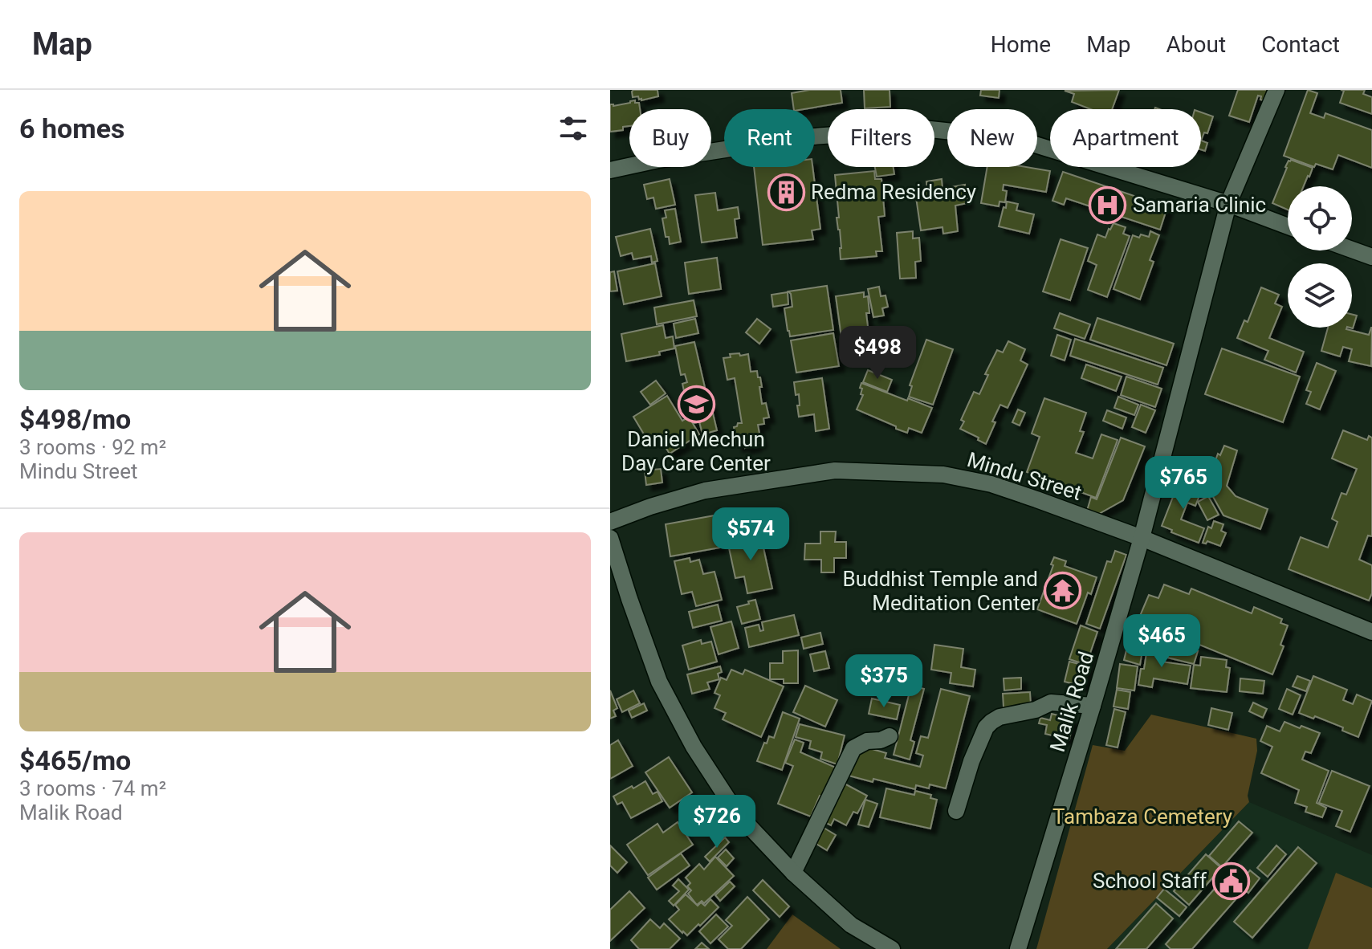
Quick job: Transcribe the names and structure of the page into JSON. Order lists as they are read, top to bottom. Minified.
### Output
{"streets":{"street":["Mindu Street","Malik Road"]},"crossings":[["Mindu Street","Malik Road"]],"parks":["Tambaza Cemetery"],"places":{"building":["Redma Residency"],"hospital":["Samaria Clinic"],"school or university":["Daniel Mechun Day Care Center"],"temple":["Buddhist Temple and Meditation Center"],"public building":["School Staff"]},"page":{"header":"Map","nav":["Home","Map","About","Contact"],"heading":"6 homes","chip":["Buy","Rent","Filters","New","Apartment"],"list":[{"name":"$498/mo","note":"3 rooms · 92 m² · Mindu Street"},{"name":"$465/mo","note":"3 rooms · 74 m² · Malik Road"}],"price":["$498","$765","$574","$465","$375","$726"]}}
